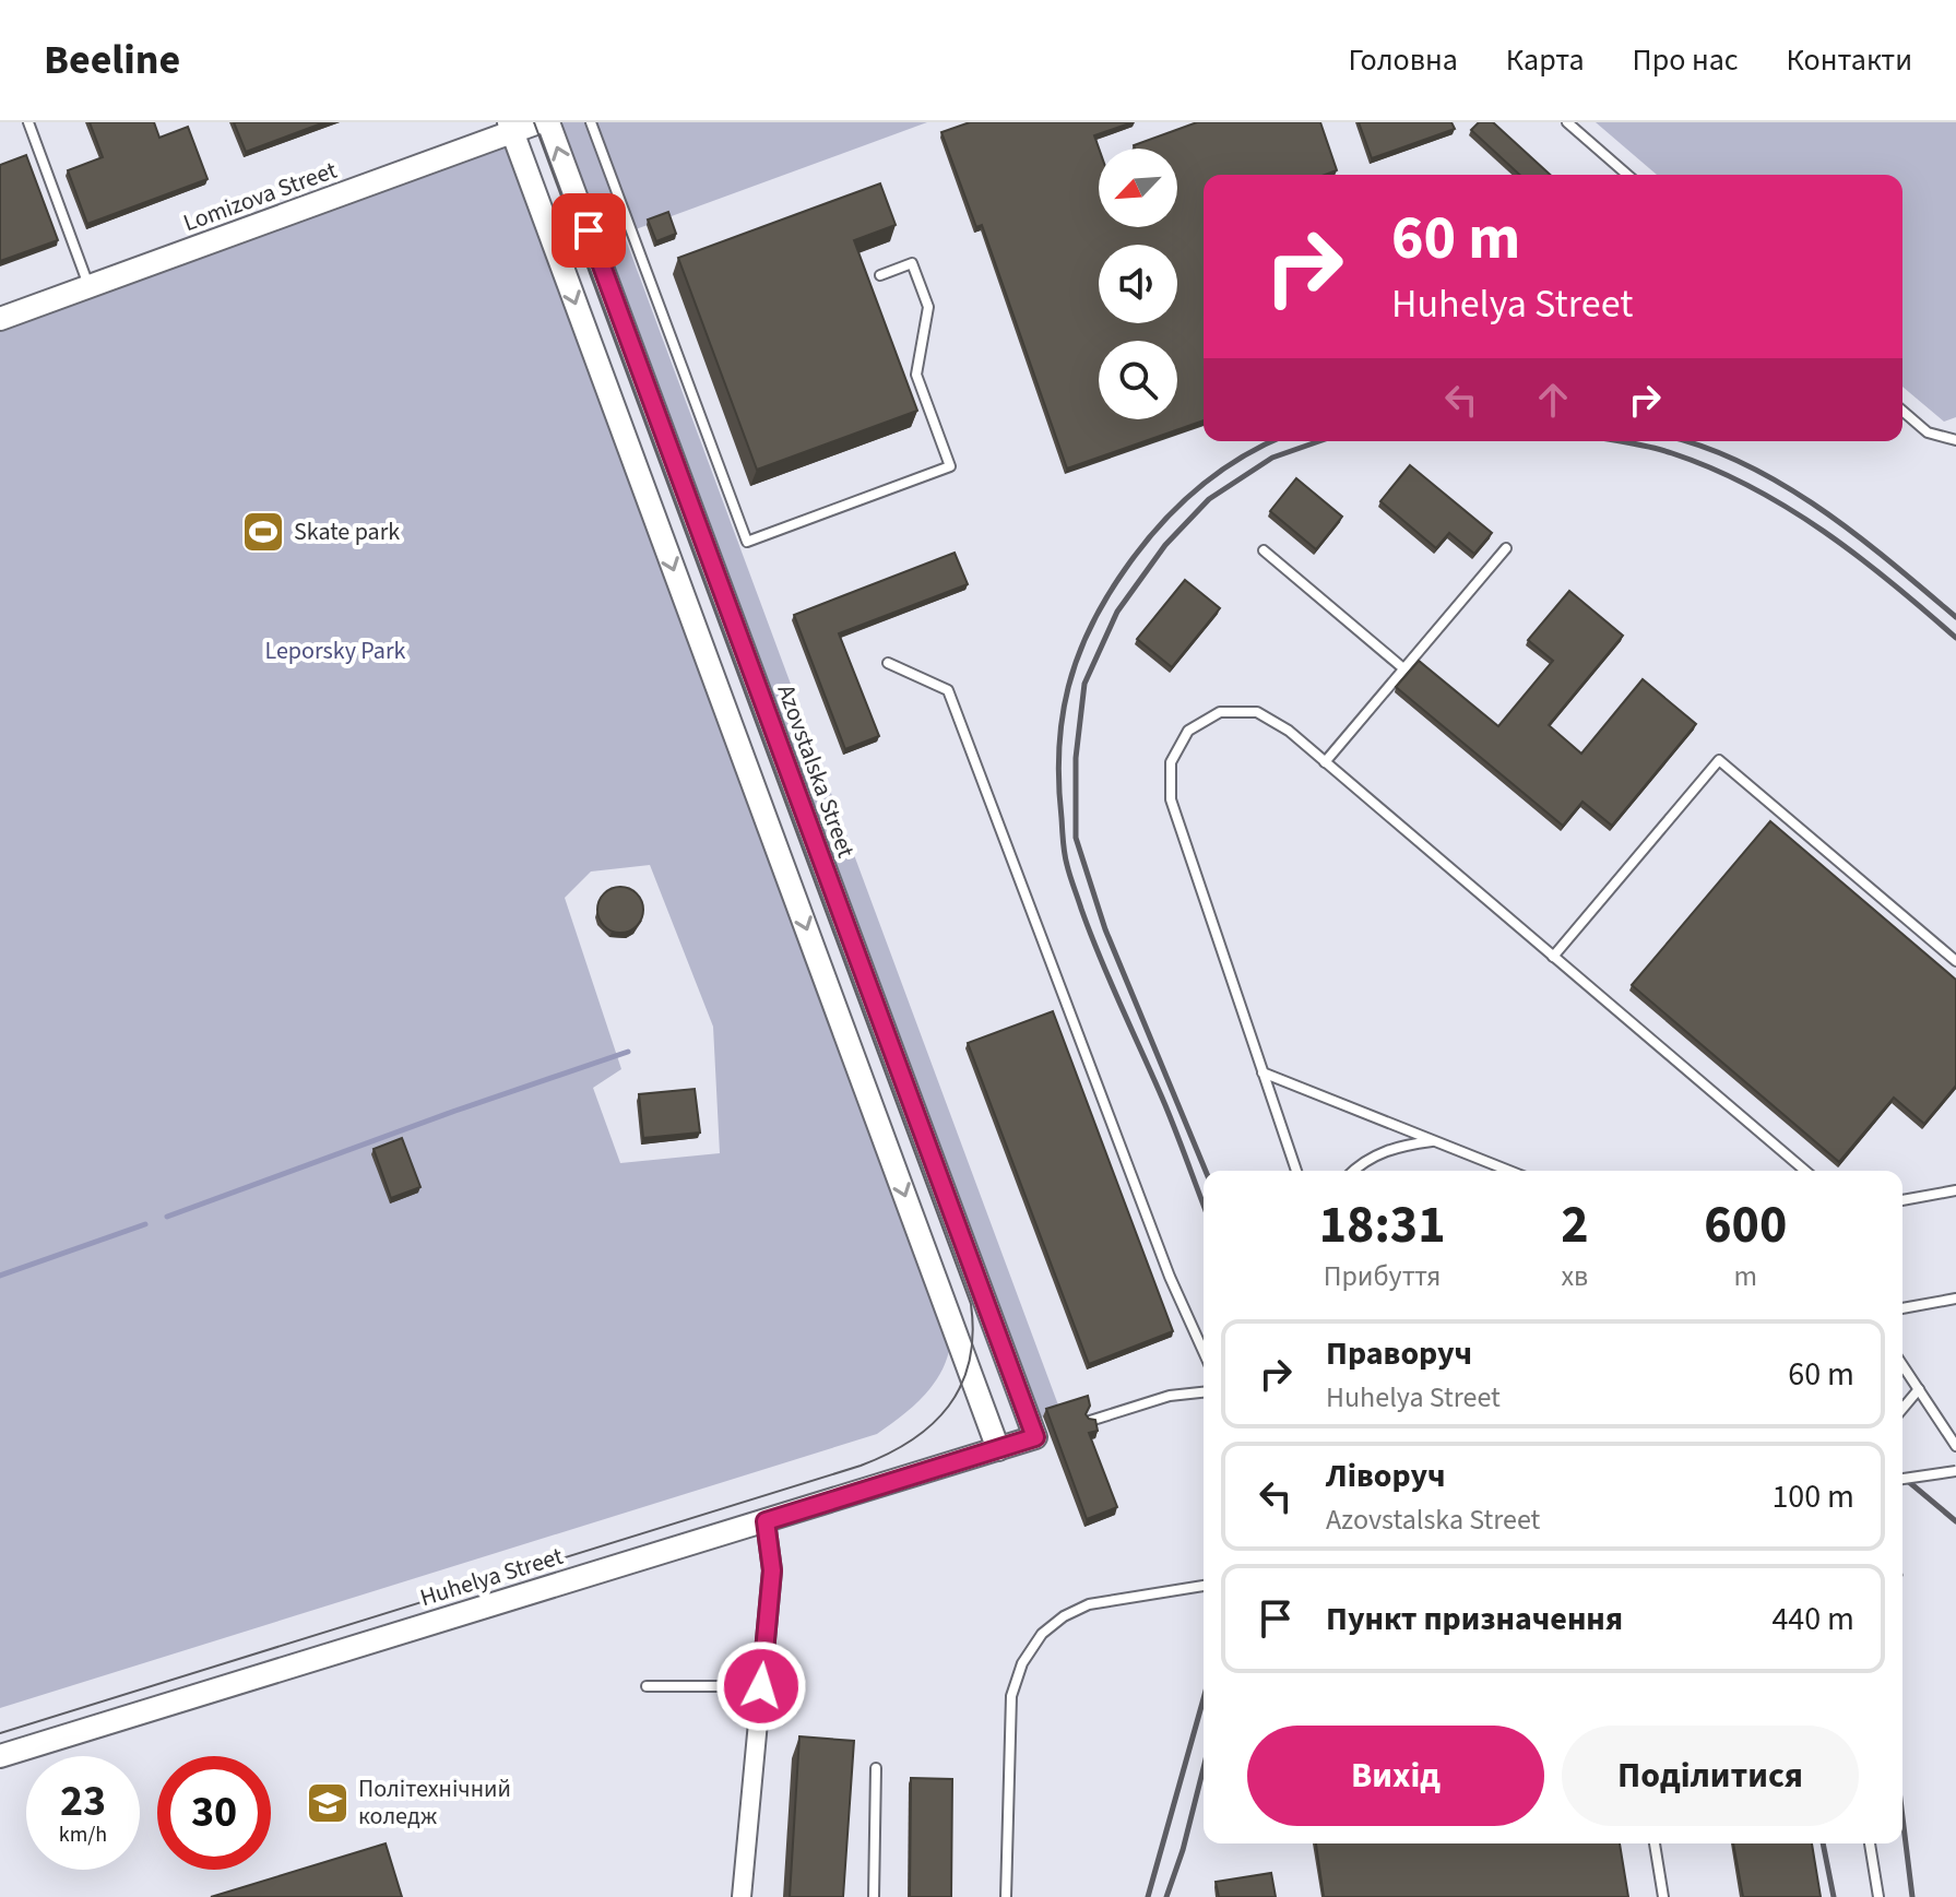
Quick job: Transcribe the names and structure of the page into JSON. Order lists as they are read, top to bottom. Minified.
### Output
{"streets":{"street":["Lomizova Street","Azovstalska Street","Huhelya Street"]},"crossings":[["Azovstalska Street","Huhelya Street"]],"parks":["Leporsky Park"],"places":{"sports":["Skate park"],"school or university":["Політехнічний коледж"]},"north":"bottom left","page":{"header":"Beeline","nav":["Головна","Карта","Про нас","Контакти"],"turn":["60 m","Huhelya Street"],"eta":["18:31","Прибуття","2","хв","600","m"],"list":[{"name":"Праворуч","note":"Huhelya Street","value":"60 m"},{"name":"Ліворуч","note":"Azovstalska Street","value":"100 m"},{"name":"Пункт призначення","value":"440 m"}],"buttons":["Вихід","Поділитися"],"speed":"23 km/h","limit":"30"}}
